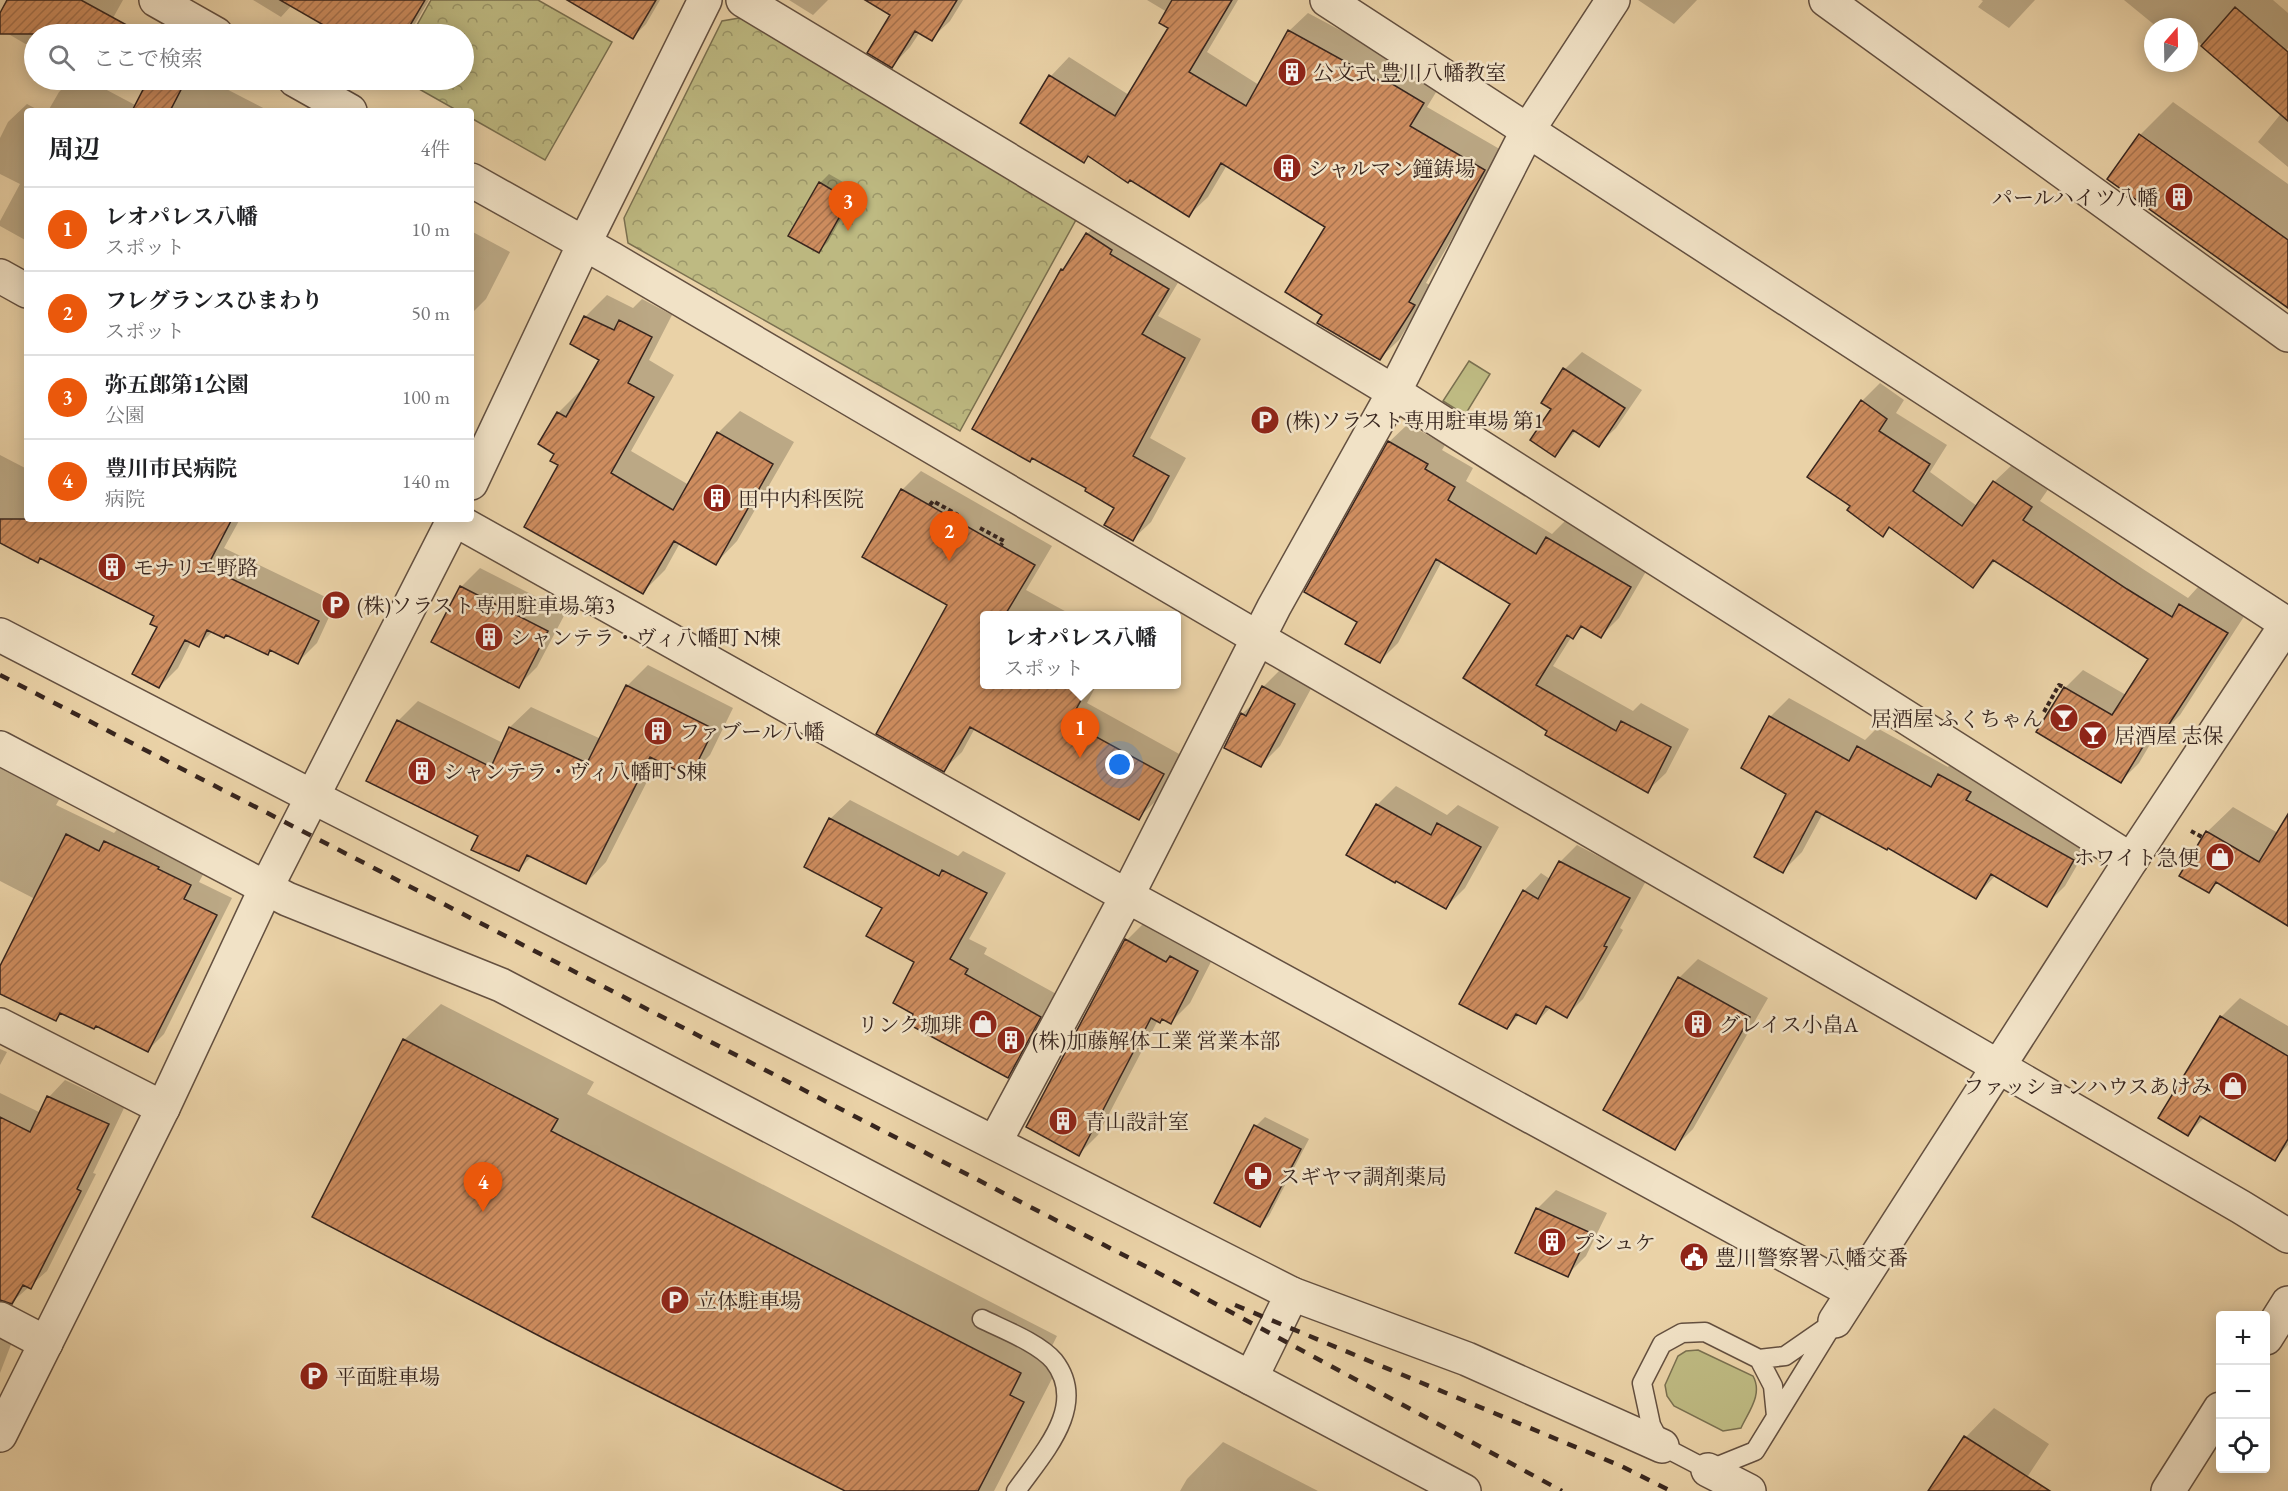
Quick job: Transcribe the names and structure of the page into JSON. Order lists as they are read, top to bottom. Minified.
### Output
{"places":{"building":["公文式 豊川八幡教室","シャルマン鐘鋳場","パールハイツ八幡","田中内科医院","モナリエ野路","シャンテラ・ヴィ八幡町 N棟","ファブール八幡","シャンテラ・ヴィ八幡町 S棟","グレイス小畠A","(株)加藤解体工業 営業本部","青山設計室","プシュケ"],"parking":["(株)ソラスト専用駐車場 第1","(株)ソラスト専用駐車場 第3","立体駐車場","平面駐車場"],"bar":["居酒屋 ふくちゃん","居酒屋 志保"],"shop":["ホワイト急便","リンク珈琲","ファッションハウスあけみ"],"pharmacy":["スギヤマ調剤薬局"],"public building":["豊川警察署 八幡交番"]},"north":"top","page":{"search":"ここで検索","heading":["周辺","4件"],"pins":["3","2","1","4"],"list":[{"mark":"1","name":"レオパレス八幡","note":"スポット","value":"10 m"},{"mark":"2","name":"フレグランスひまわり","note":"スポット","value":"50 m"},{"mark":"3","name":"弥五郎第1公園","note":"公園","value":"100 m"},{"mark":"4","name":"豊川市民病院","note":"病院","value":"140 m"}],"popup":["レオパレス八幡","スポット"],"map_buttons":["+","−"]}}
